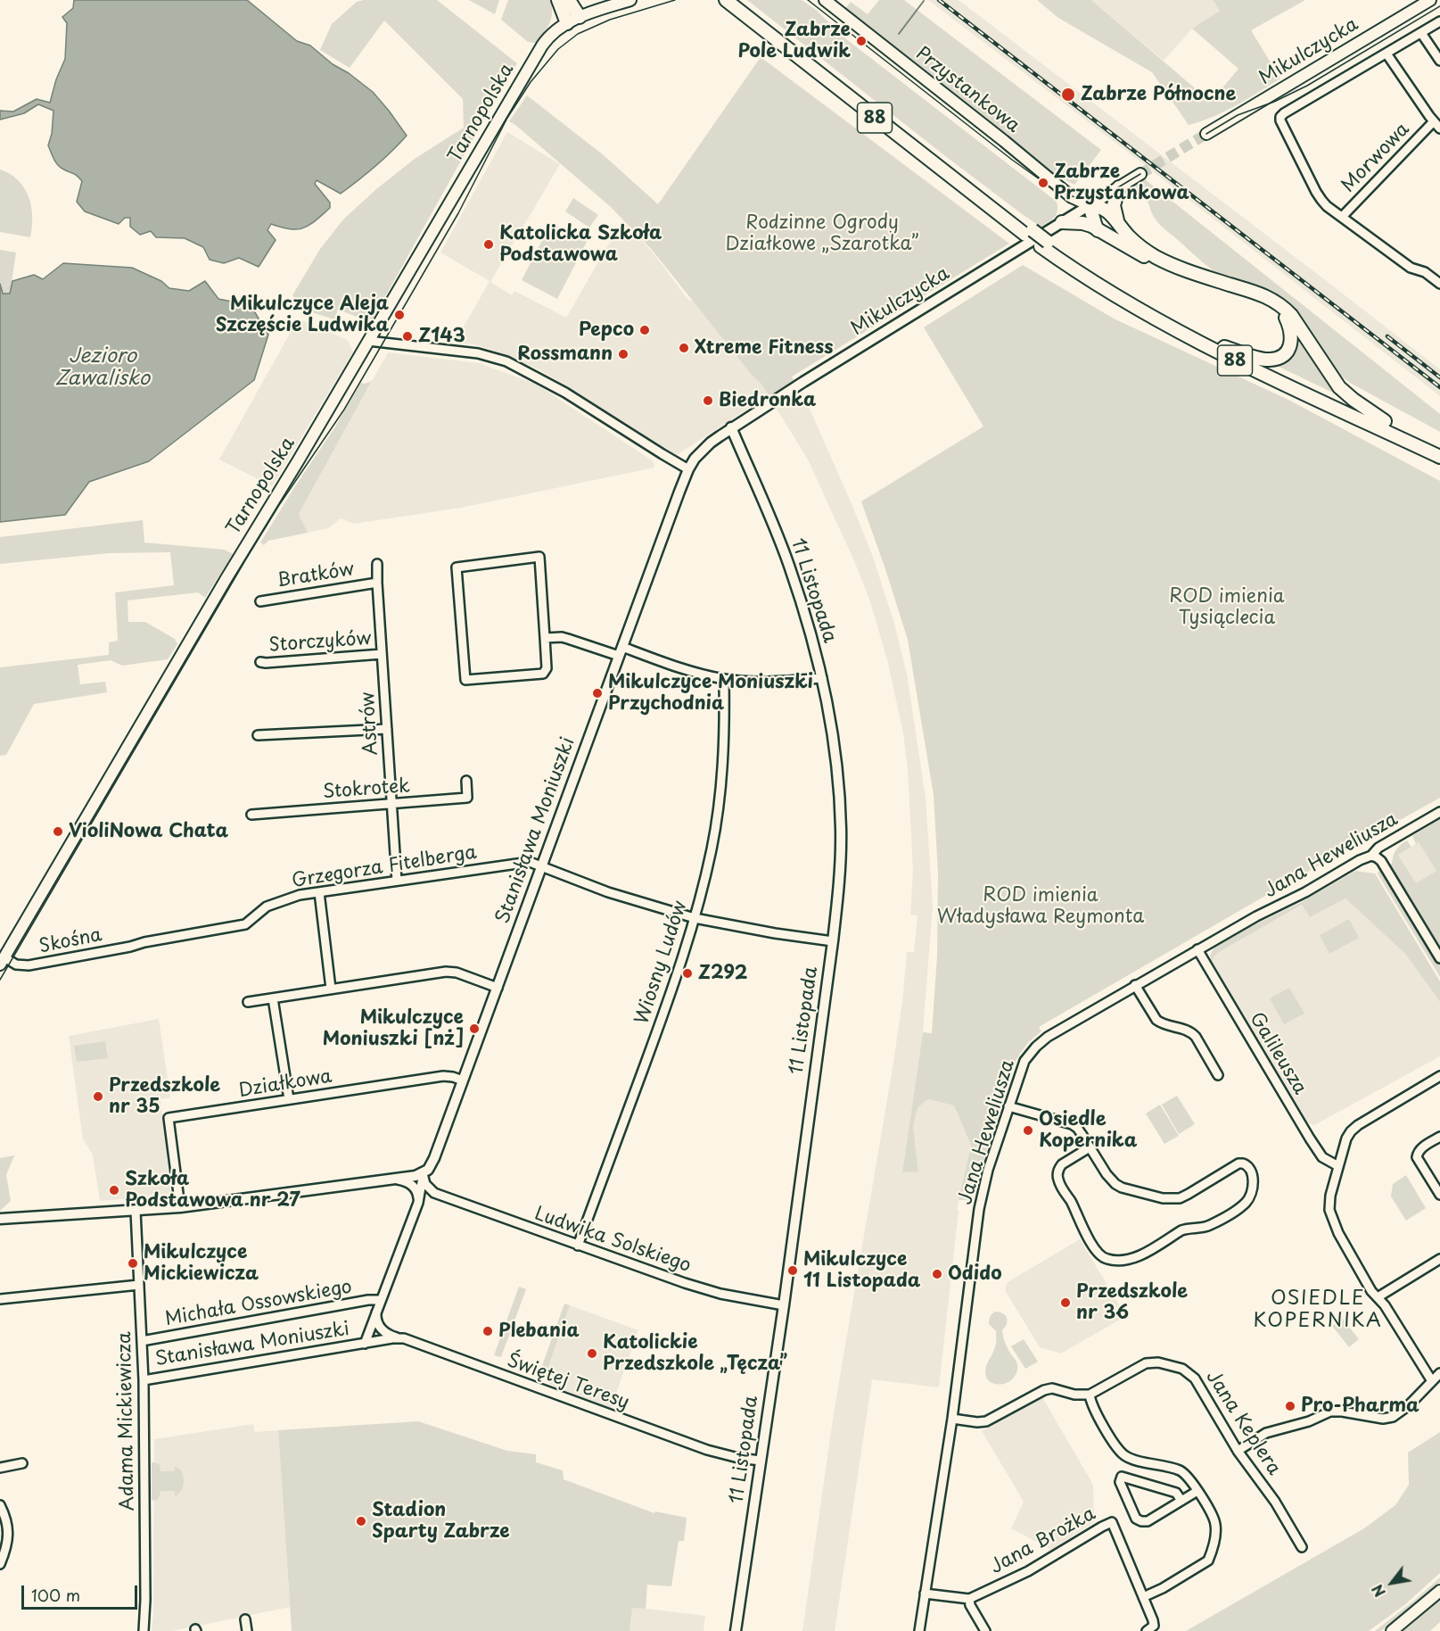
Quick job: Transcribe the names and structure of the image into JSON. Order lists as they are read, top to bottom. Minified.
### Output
{"streets":{"main road":["Mikulczycka","Przystankowa","Tarnopolska","88"],"street":["Morwowa","Bratków","11 Listopada","Storczyków","Astrów","Stokrotek","Stanisława Moniuszki","Jana Heweliusza","Grzegorza Fitelberga","Skośna","Wiosny Ludów","Galileusza","Działkowa","Ludwika Solskiego","Michała Ossowskiego","Świętej Teresy","Adama Mickiewicza","Jana Keplera","Jana Brożka"]},"crossings":[["Mikulczycka","Przystankowa"],["Mikulczycka","11 Listopada"],["Mikulczycka","Stanisława Moniuszki"],["Tarnopolska","Skośna"],["Bratków","Astrów"],["11 Listopada","Grzegorza Fitelberga"],["11 Listopada","Ludwika Solskiego"],["11 Listopada","Świętej Teresy"],["Storczyków","Astrów"],["Astrów","Stokrotek"],["Astrów","Grzegorza Fitelberga"],["Stanisława Moniuszki","Grzegorza Fitelberga"],["Stanisława Moniuszki","Działkowa"],["Stanisława Moniuszki","Michała Ossowskiego"],["Stanisława Moniuszki","Świętej Teresy"],["Stanisława Moniuszki","Adama Mickiewicza"],["Jana Heweliusza","Galileusza"],["Grzegorza Fitelberga","Skośna"],["Grzegorza Fitelberga","Wiosny Ludów"],["Wiosny Ludów","Ludwika Solskiego"],["Michała Ossowskiego","Adama Mickiewicza"]],"districts":["OSIEDLE KOPERNIKA"],"water":["Jezioro Zawalisko"],"parks":["Rodzinne Ogrody Działkowe „Szarotka”","ROD imienia Tysiąclecia","ROD imienia Władysława Reymonta"],"places":["Zabrze Pole Ludwik","Zabrze Północne","Zabrze Przystankowa","Katolicka Szkoła Podstawowa","Mikulczyce Aleja Szczęście Ludwika","Pepco","Z143","Xtreme Fitness","Rossmann","Biedronka","Mikulczyce Moniuszki Przychodnia","VioliNowa Chata","Z292","Mikulczyce Moniuszki [nż]","Przedszkole nr 35","Osiedle Kopernika","Szkoła Podstawowa nr 27","Mikulczyce Mickiewicza","Mikulczyce 11 Listopada","Odido","Przedszkole nr 36","Plebania","Katolickie Przedszkole „Tęcza”","Pro-Pharma","Stadion Sparty Zabrze"],"scale_bar":"100 m","north":"bottom left"}
